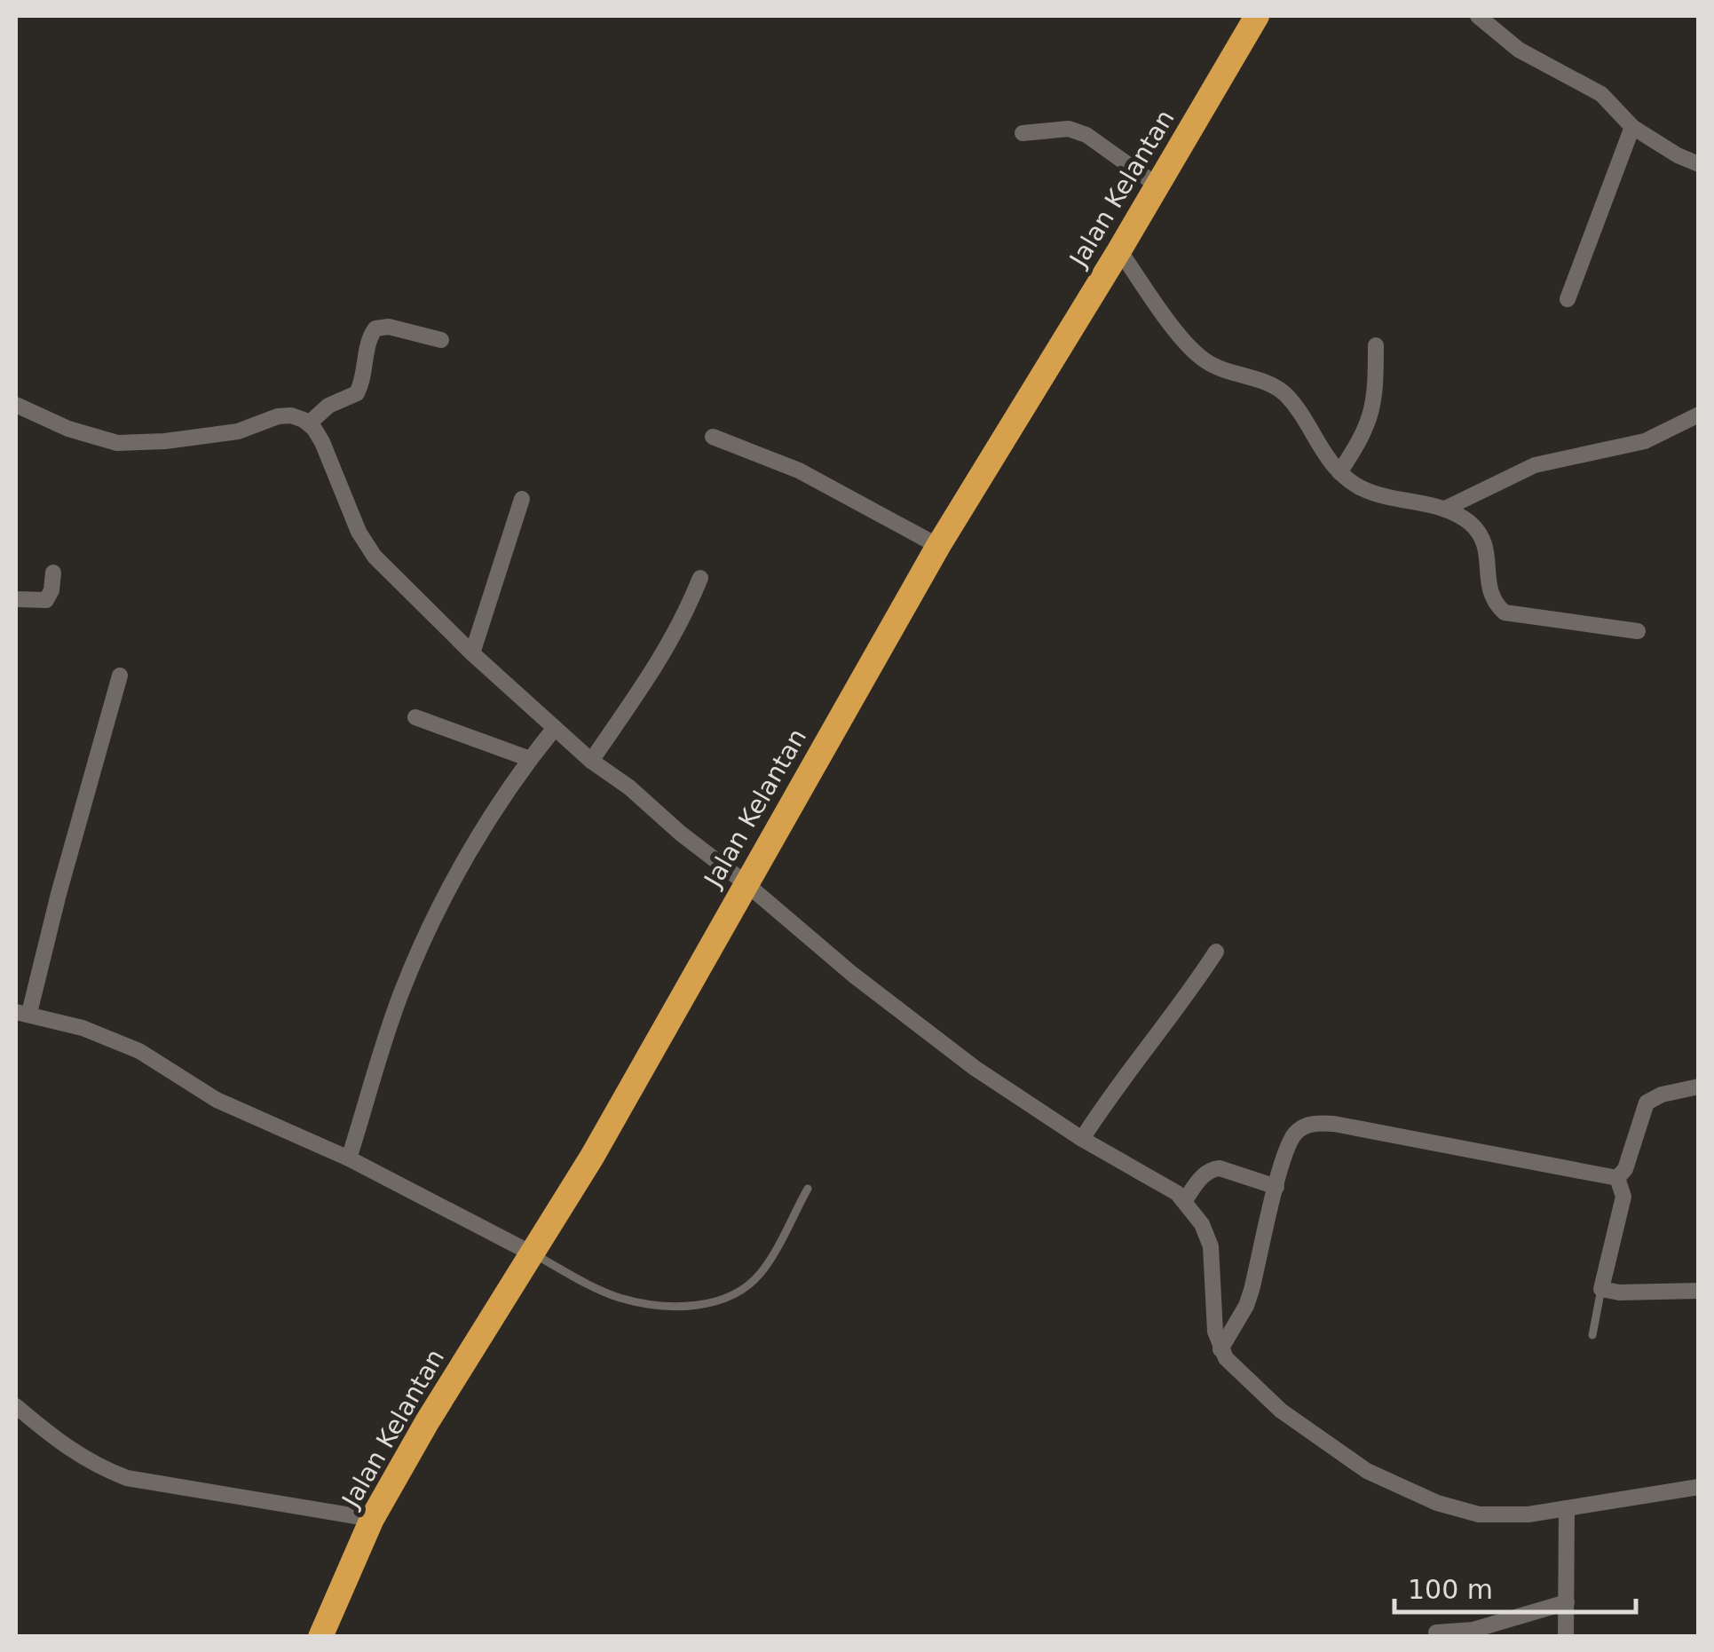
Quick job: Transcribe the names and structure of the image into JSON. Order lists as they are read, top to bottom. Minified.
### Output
{"streets":{"highway":["Jalan Kelantan"]},"scale_bar":"100 m"}
